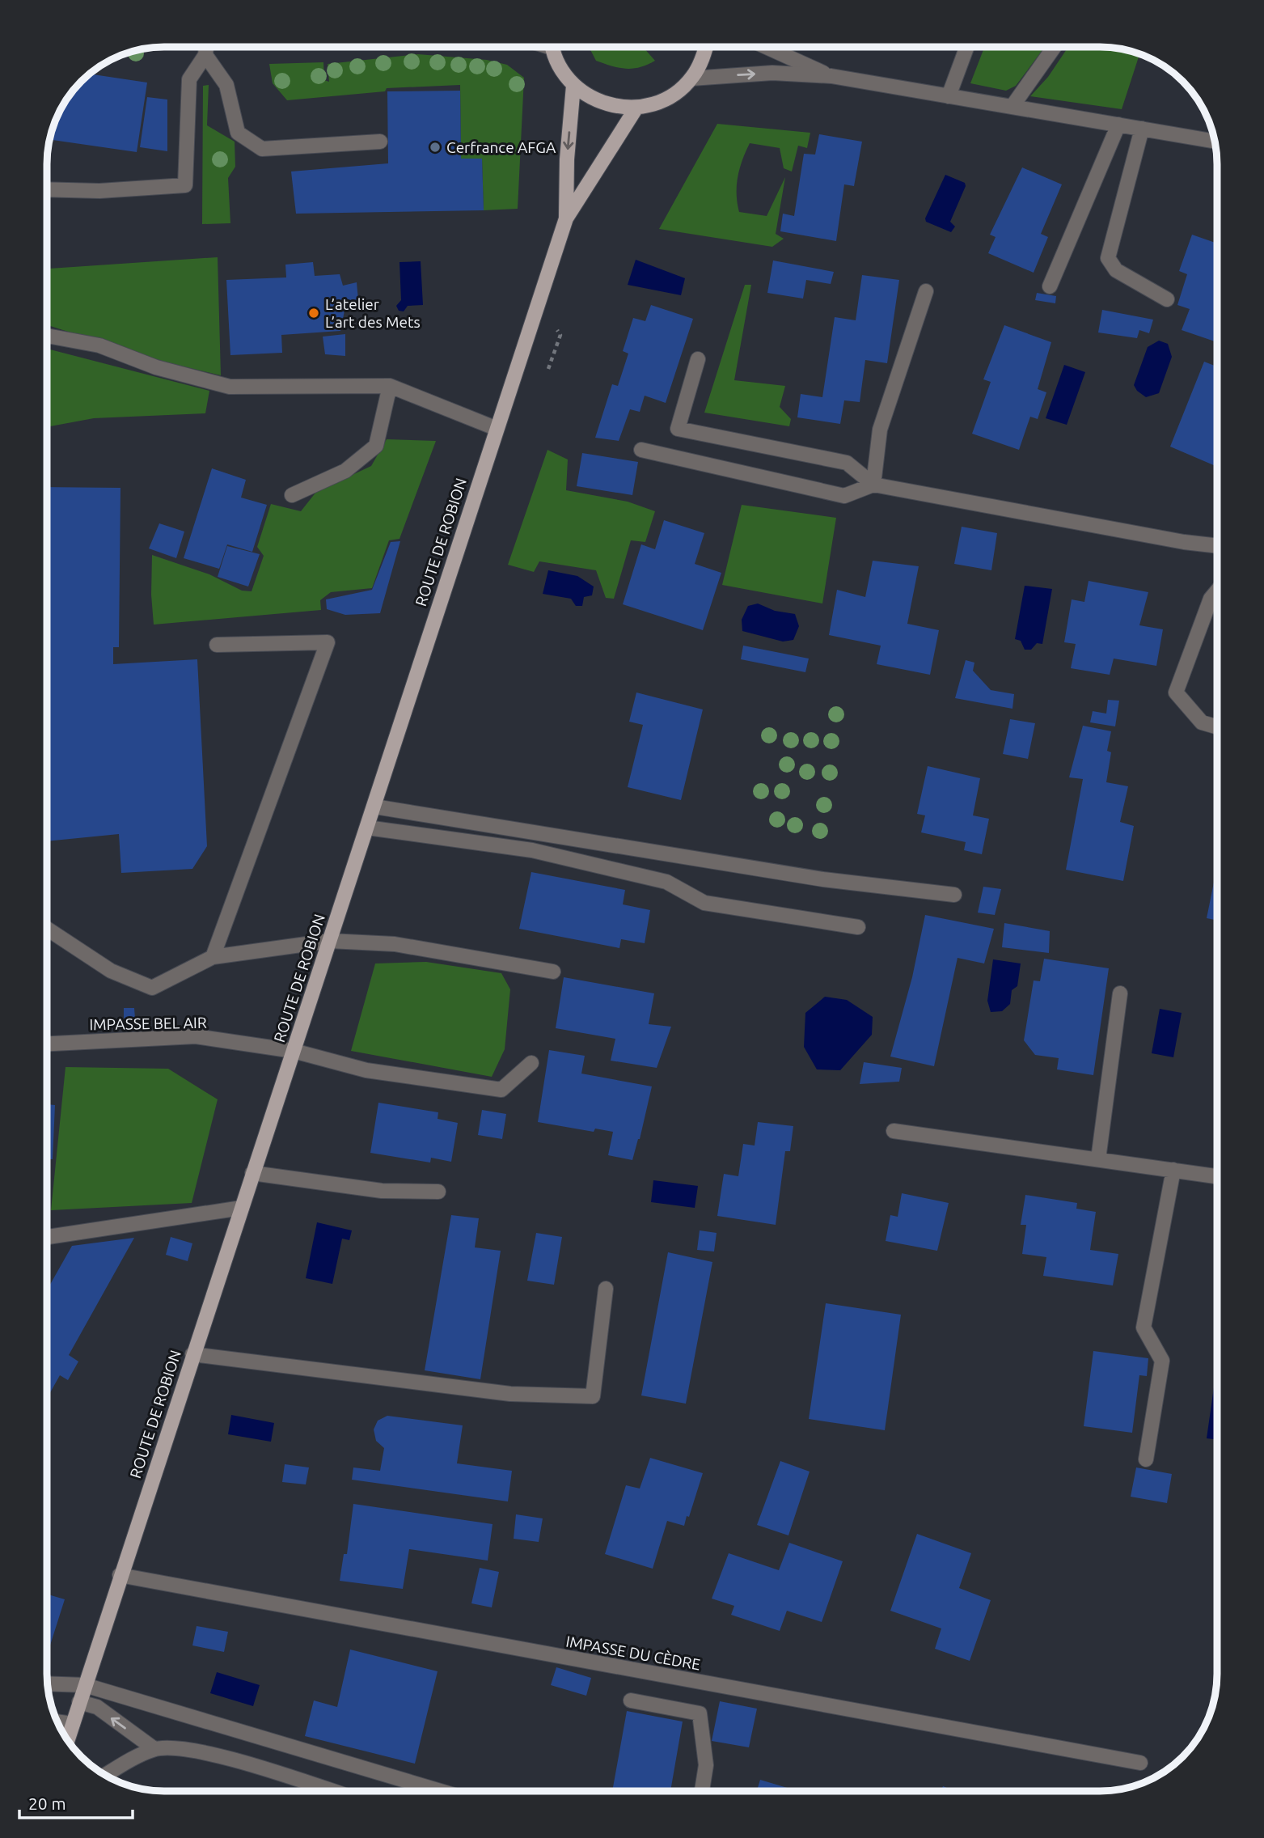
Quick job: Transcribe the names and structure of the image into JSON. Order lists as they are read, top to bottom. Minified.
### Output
{"streets":{"main road":["ROUTE DE ROBION"],"street":["IMPASSE BEL AIR","IMPASSE DU CÈDRE"]},"crossings":[["ROUTE DE ROBION","IMPASSE BEL AIR"],["ROUTE DE ROBION","IMPASSE DU CÈDRE"]],"places":["Cerfrance AFGA","L’atelier L’art des Mets"],"scale_bar":"20 m"}
